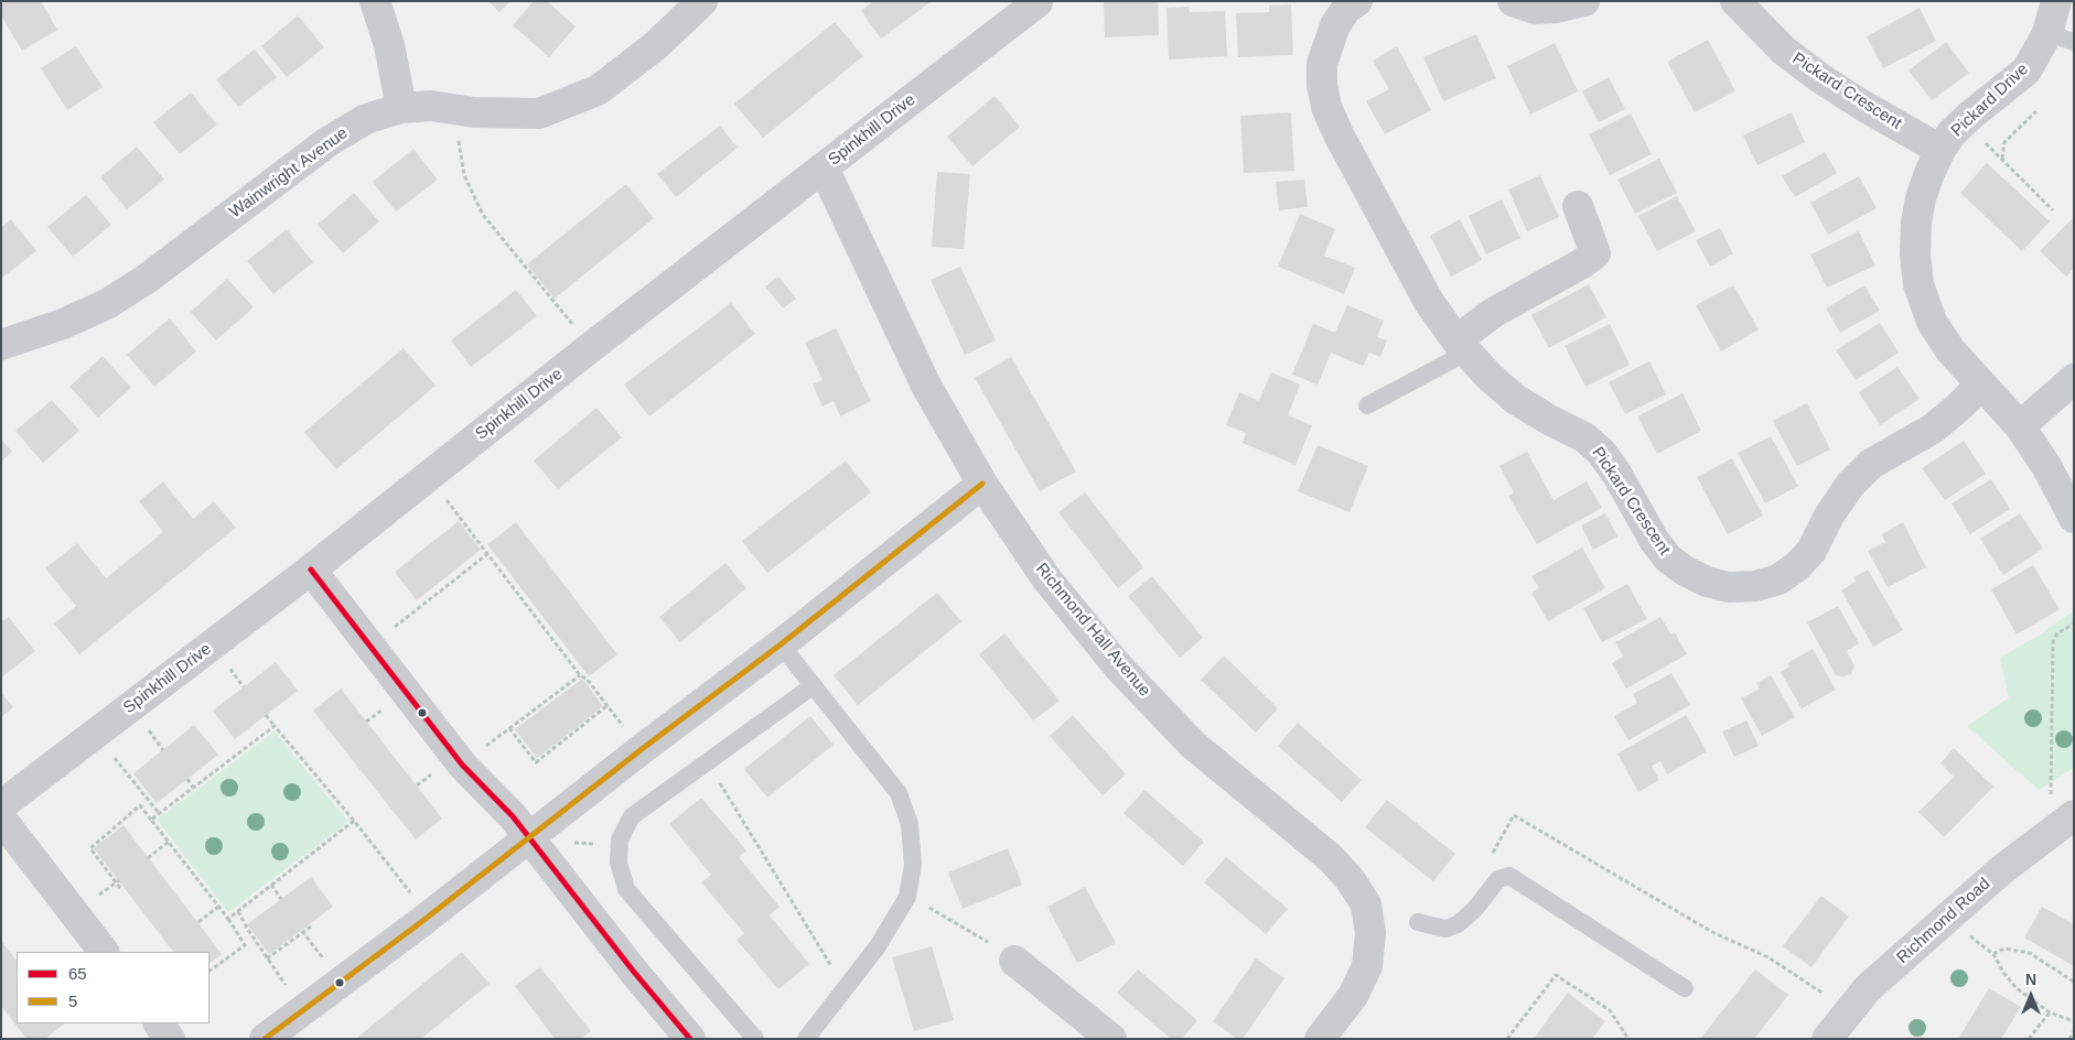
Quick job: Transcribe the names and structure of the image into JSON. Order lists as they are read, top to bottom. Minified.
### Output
{"streets":{"main road":["Richmond Road"],"street":["Pickard Crescent","Pickard Drive","Spinkhill Drive","Wainwright Avenue","Richmond Hall Avenue"]},"crossings":[["Pickard Crescent","Pickard Drive"],["Spinkhill Drive","Richmond Hall Avenue"]],"lines":["transit line 5","transit line 65"],"legend":["65","5"],"north":"top"}
